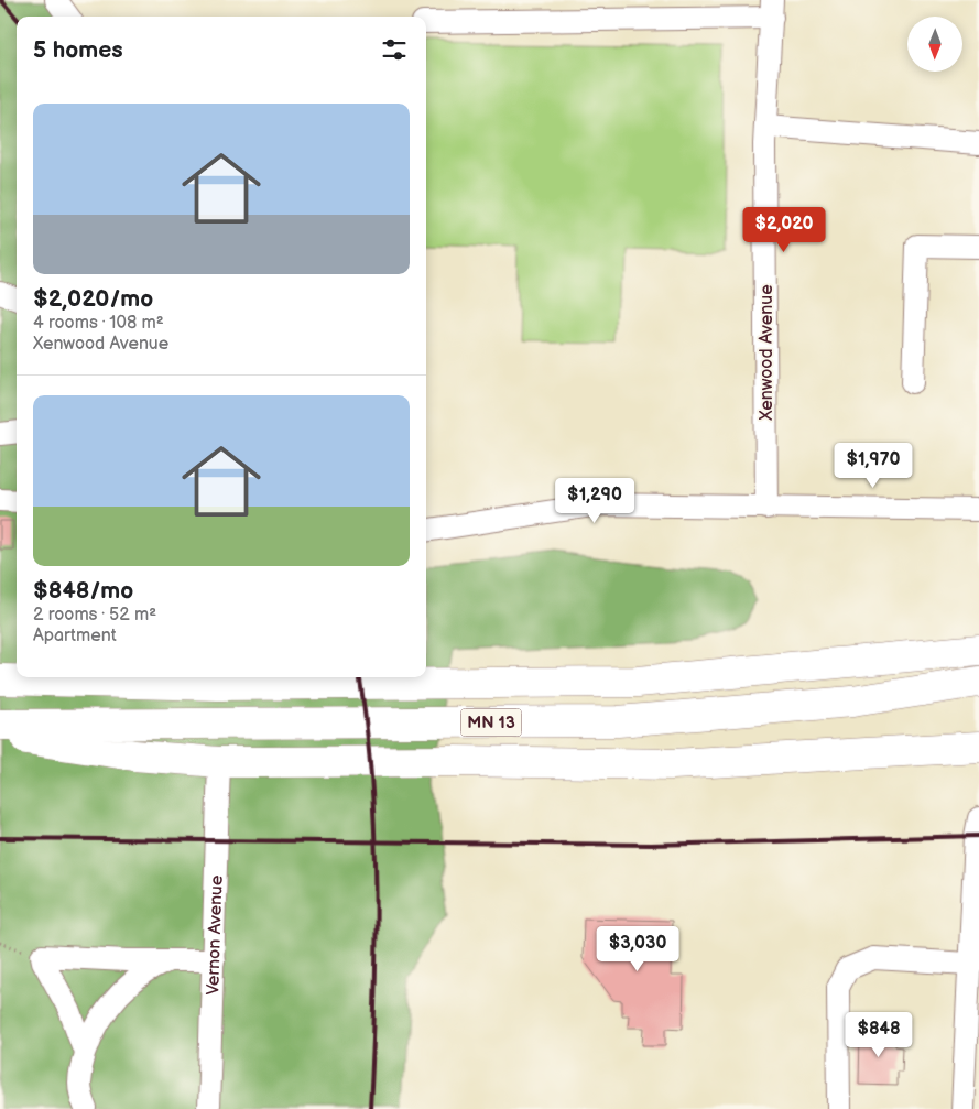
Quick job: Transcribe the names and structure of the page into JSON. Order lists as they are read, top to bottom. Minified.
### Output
{"streets":{"highway":["MN 13"],"street":["Xenwood Avenue","Vernon Avenue"]},"north":"bottom","page":{"heading":"5 homes","list":[{"name":"$2,020/mo","note":"4 rooms · 108 m² · Xenwood Avenue"},{"name":"$848/mo","note":"2 rooms · 52 m² · Apartment"}],"price":["$2,020","$1,970","$1,290","$3,030","$848"]}}
